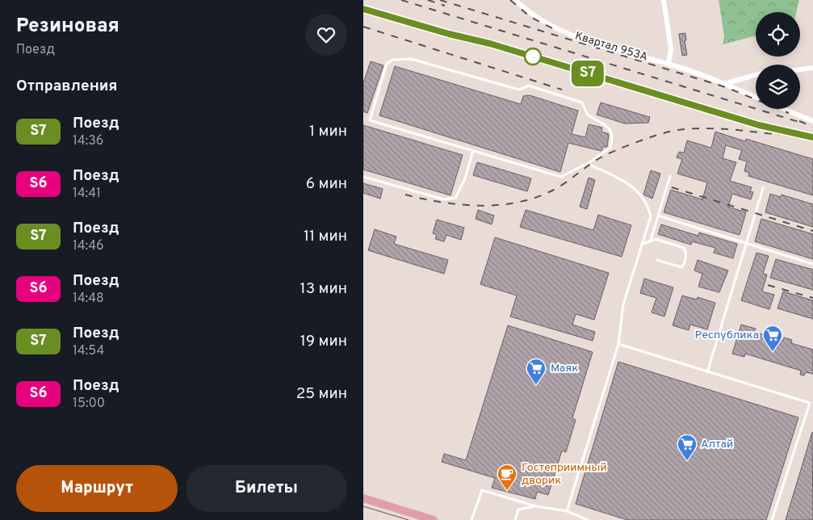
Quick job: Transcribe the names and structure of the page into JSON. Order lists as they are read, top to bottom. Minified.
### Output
{"streets":{"street":["Квартал 953А"]},"places":{"supermarket":["Республика","Маяк","Алтай"],"cafe":["Гостеприимный дворик"]},"page":{"heading":[["Резиновая","Поезд"],"Отправления"],"on_map":"S7","list":[{"mark":"S7","name":"Поезд","note":"14:36","value":"1 мин"},{"mark":"S6","name":"Поезд","note":"14:41","value":"6 мин"},{"mark":"S7","name":"Поезд","note":"14:46","value":"11 мин"},{"mark":"S6","name":"Поезд","note":"14:48","value":"13 мин"},{"mark":"S7","name":"Поезд","note":"14:54","value":"19 мин"},{"mark":"S6","name":"Поезд","note":"15:00","value":"25 мин"}],"buttons":["Маршрут","Билеты"]}}
